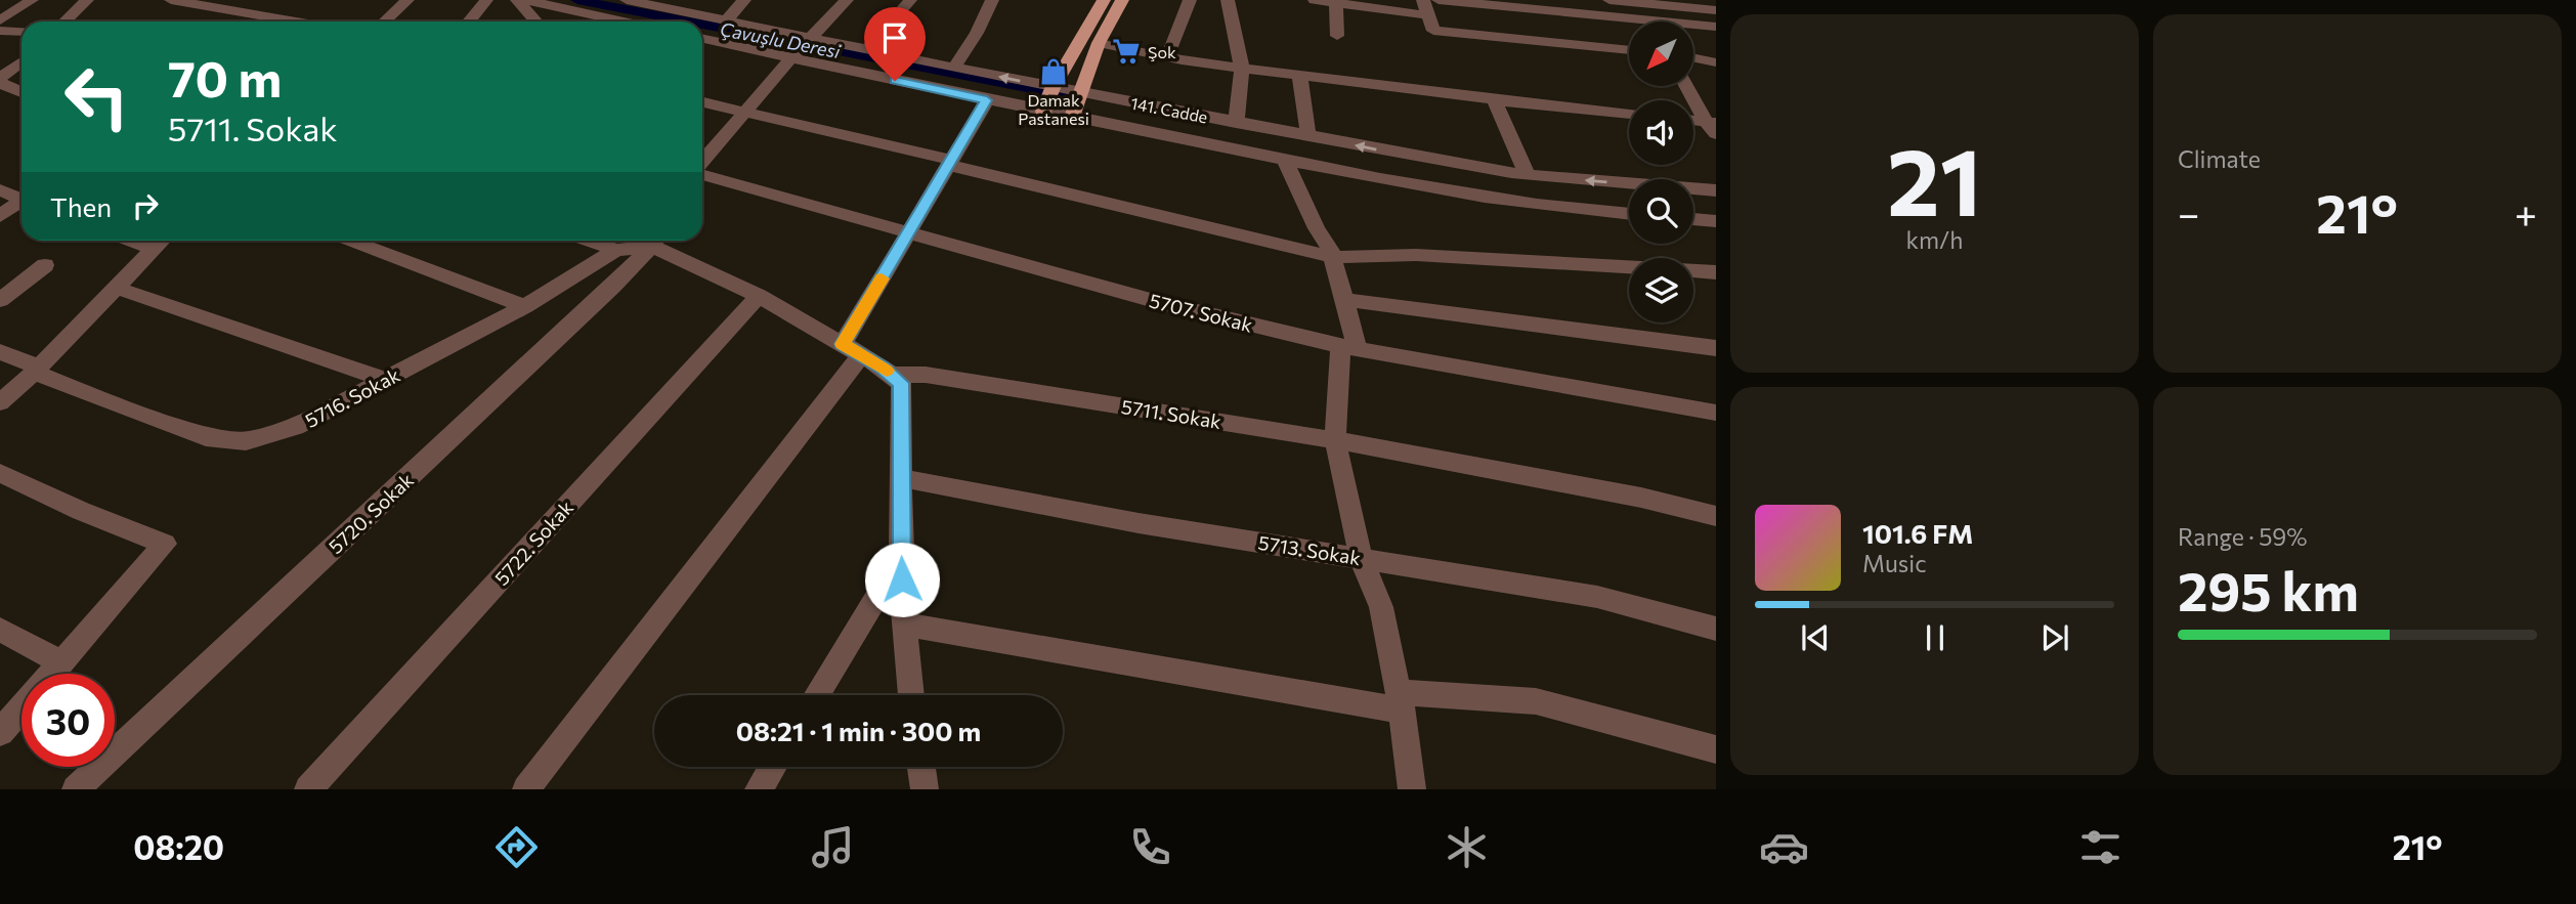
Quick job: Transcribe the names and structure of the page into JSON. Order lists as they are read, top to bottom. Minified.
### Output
{"streets":{"street":["141. Cadde","5707. Sokak","5716. Sokak","5711. Sokak","5720. Sokak","5722. Sokak","5713. Sokak"]},"water":["Çavuşlu Deresi"],"places":{"supermarket":["Şok"],"shop":["Damak Pastanesi"]},"north":"bottom left","page":{"tile":[["21","km/h"],"Climate",["Range · 59%","295 km"]],"turn":["70 m","5711. Sokak"],"then":"Then","heat":["−","21°","+"],"song":["101.6 FM","Music"],"limit":"30","trip":"08:21 · 1 min · 300 m","tabs":["08:20","21°"]}}
